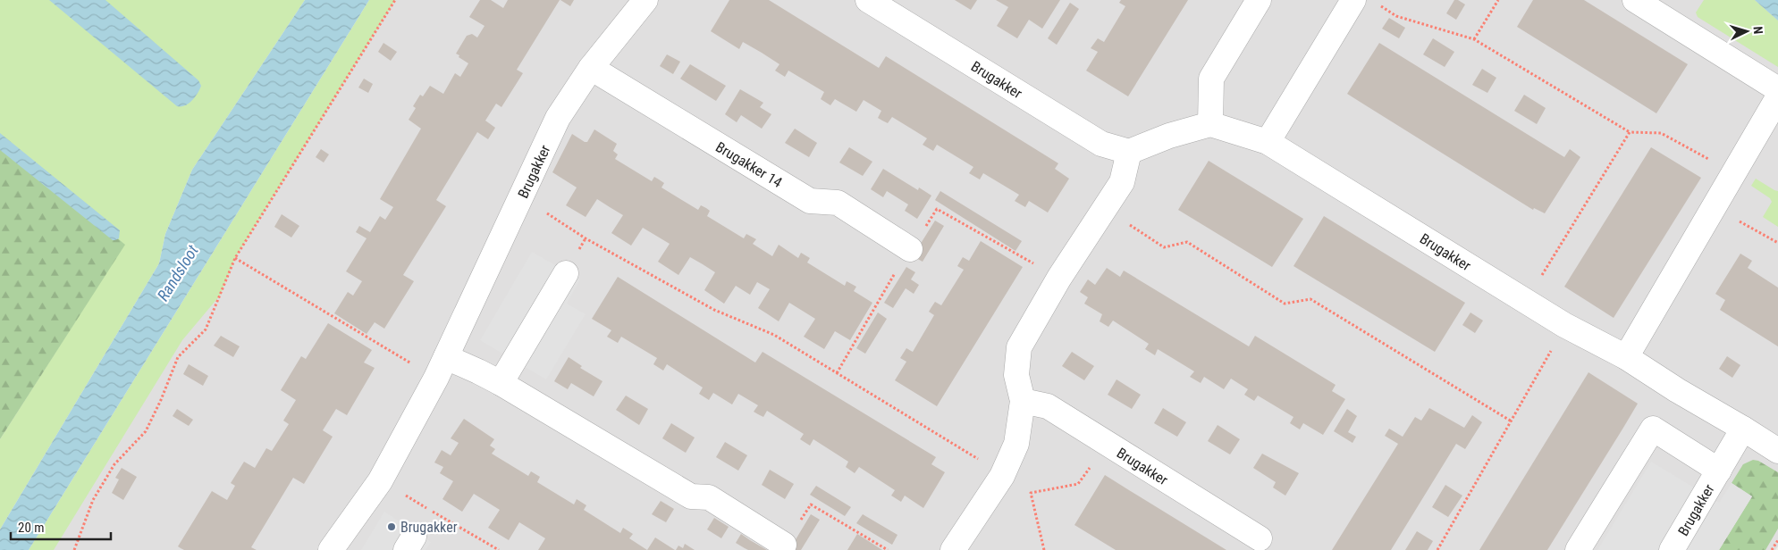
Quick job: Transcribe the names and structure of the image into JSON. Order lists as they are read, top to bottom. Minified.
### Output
{"streets":{"street":["Brugakker","Brugakker 14"]},"crossings":[["Brugakker","Brugakker 14"]],"water":["Randsloot"],"places":["Brugakker"],"scale_bar":"20 m","north":"right"}
